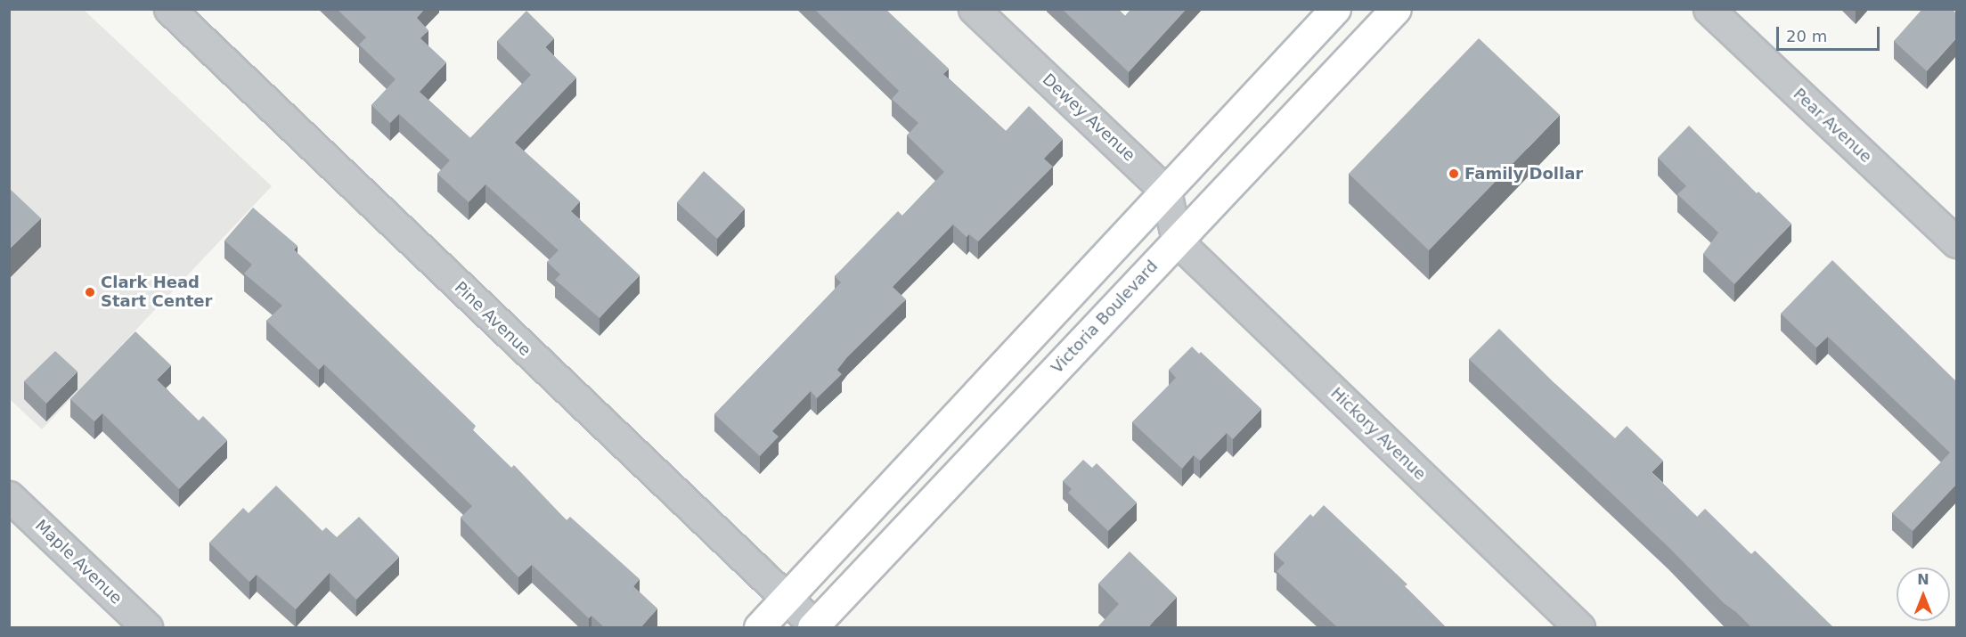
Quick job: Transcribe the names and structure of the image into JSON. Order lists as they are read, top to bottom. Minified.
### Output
{"streets":{"main road":["Victoria Boulevard"],"street":["Dewey Avenue","Pear Avenue","Pine Avenue","Hickory Avenue","Maple Avenue"]},"crossings":[["Victoria Boulevard","Pine Avenue"],["Victoria Boulevard","Hickory Avenue"]],"places":["Family Dollar","Clark Head Start Center"],"scale_bar":"20 m","north":"top"}
